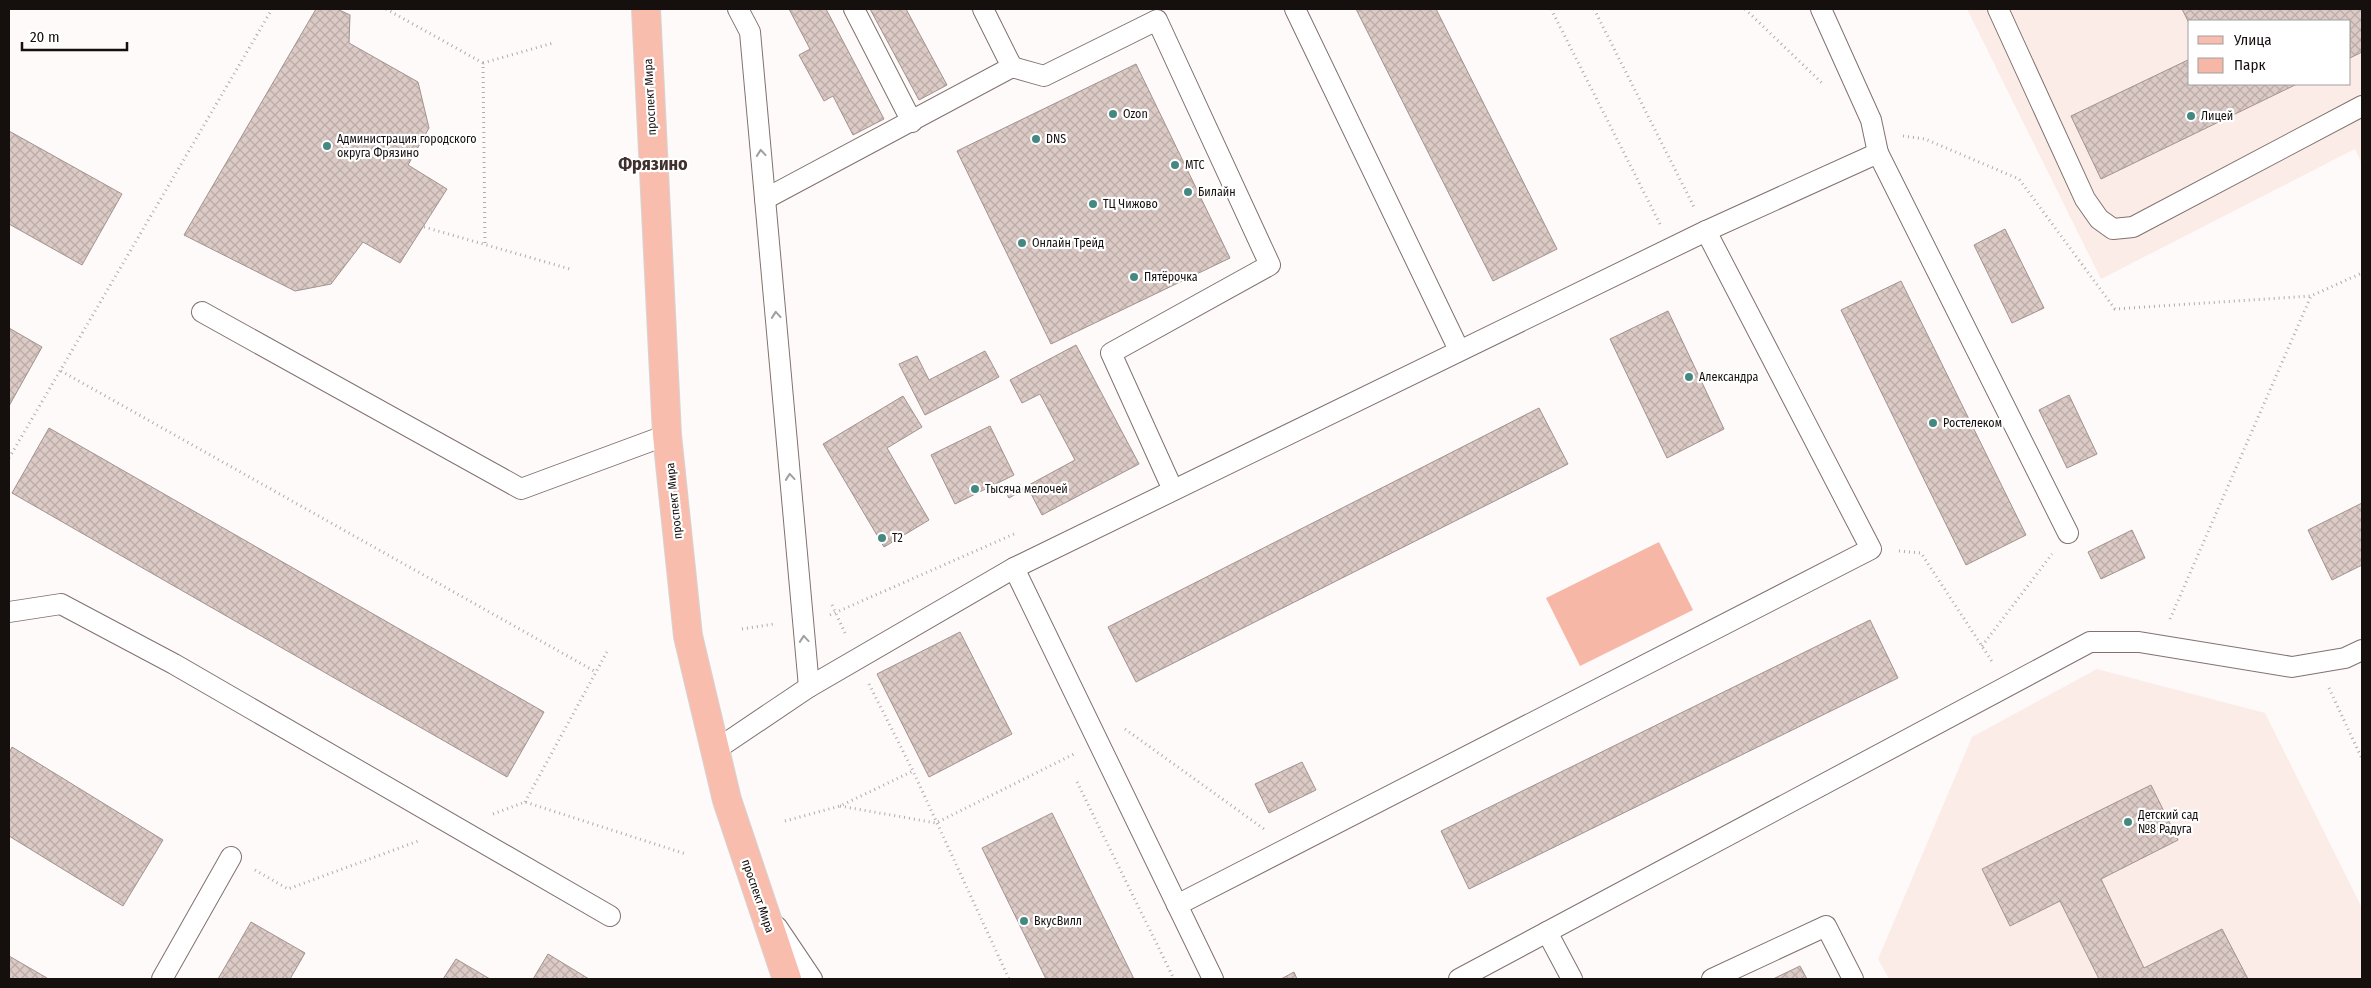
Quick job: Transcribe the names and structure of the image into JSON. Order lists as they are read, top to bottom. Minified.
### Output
{"streets":{"main road":["проспект Мира"]},"districts":["Фрязино"],"places":["Ozon","Лицей","DNS","Администрация городского округа Фрязино","МТС","Билайн","ТЦ Чижово","Онлайн Трейд","Пятёрочка","Александра","Ростелеком","Тысяча мелочей","T2","Детский сад №8 Радуга","ВкусВилл"],"legend":["Улица","Парк"],"scale_bar":"20 m"}
